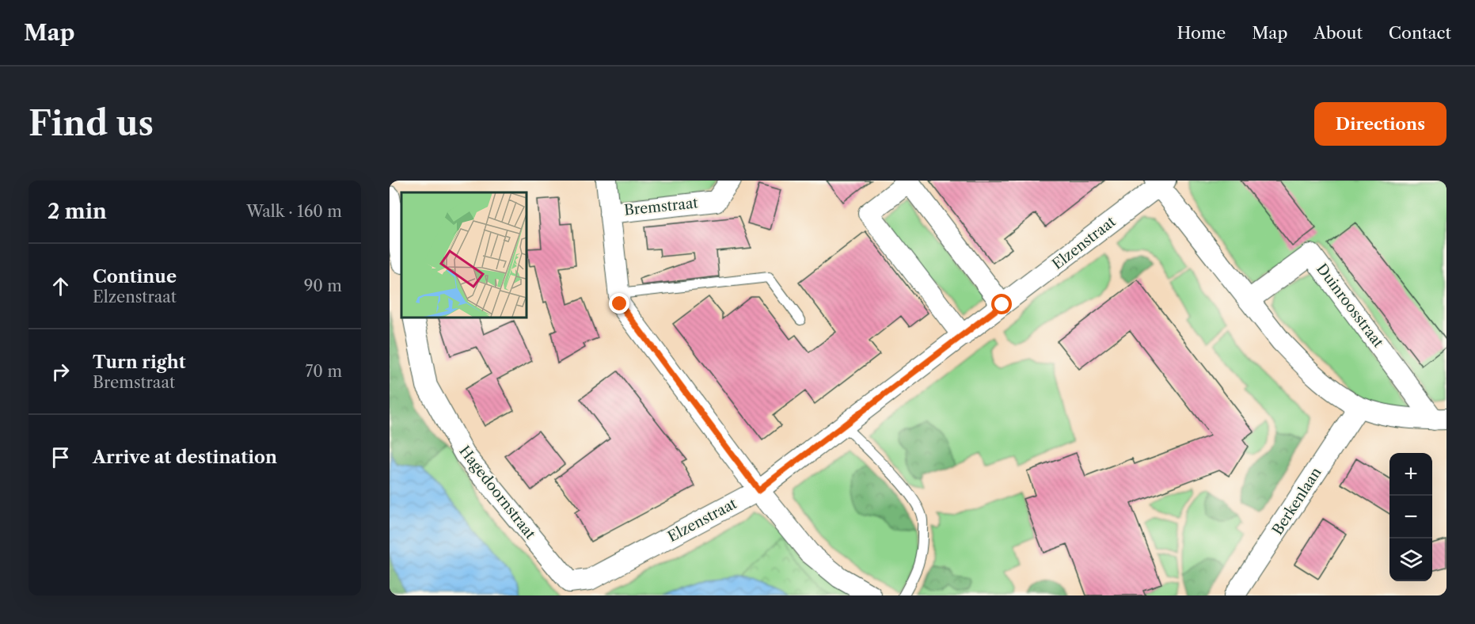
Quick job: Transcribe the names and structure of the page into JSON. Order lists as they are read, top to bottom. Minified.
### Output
{"streets":{"street":["Bremstraat","Elzenstraat","Duinroosstraat","Hagedoornstraat","Berkenlaan"]},"crossings":[["Bremstraat","Elzenstraat"],["Elzenstraat","Duinroosstraat"],["Elzenstraat","Hagedoornstraat"],["Duinroosstraat","Berkenlaan"]],"page":{"header":"Map","nav":["Home","Map","About","Contact"],"buttons":"Directions","title":"Find us","heading":["2 min","Walk · 160 m"],"list":[["Continue","Elzenstraat","90 m"],["Turn right","Bremstraat","70 m"],"Arrive at destination"],"map_buttons":["+","−"]}}
